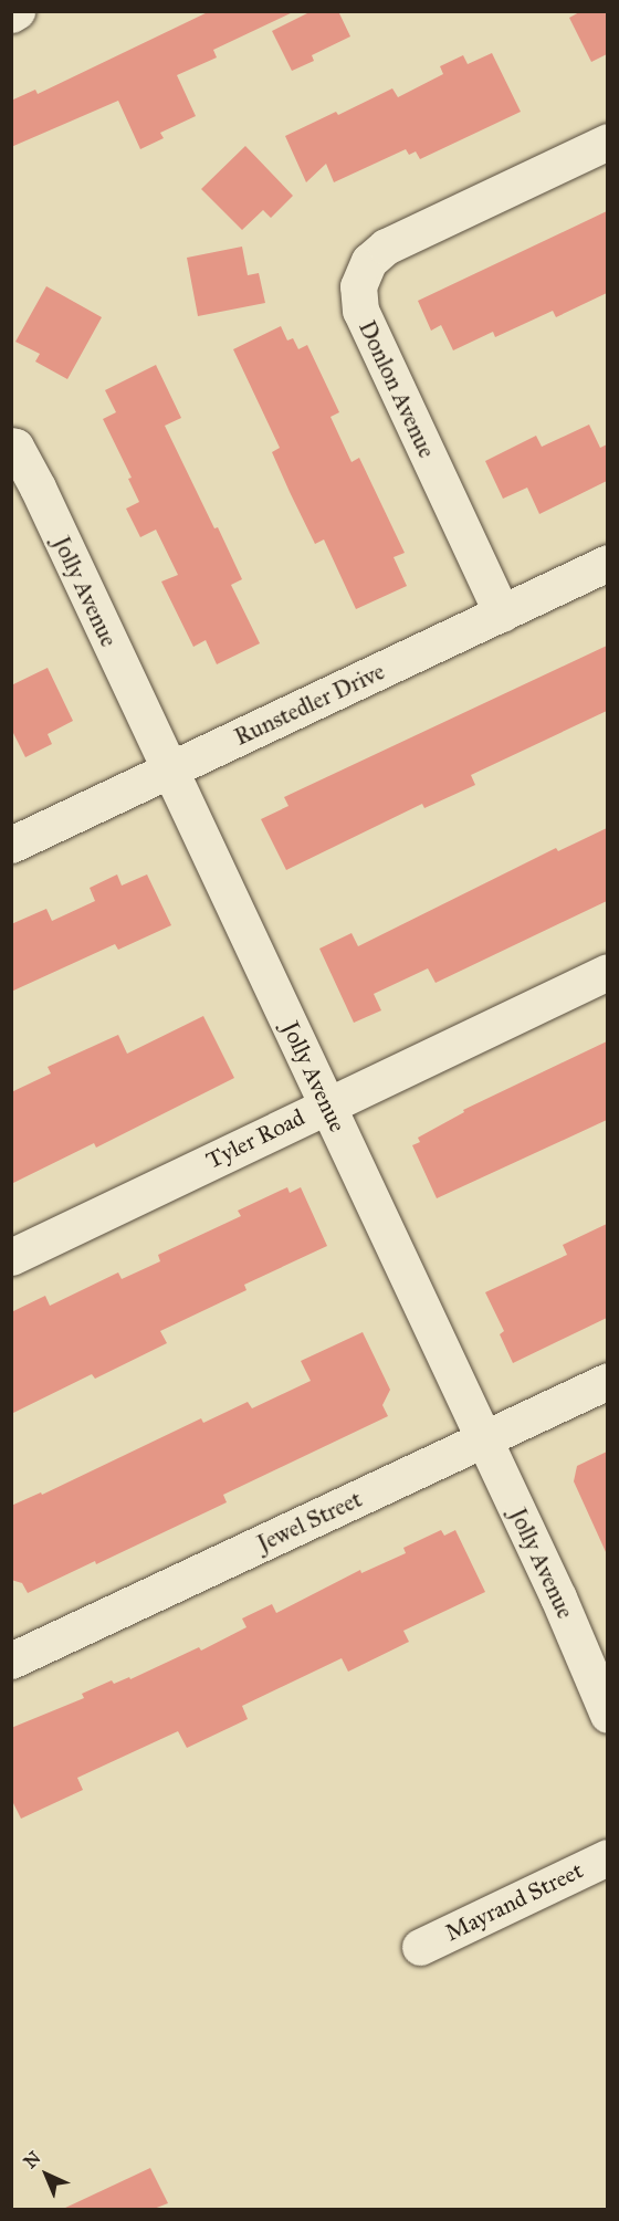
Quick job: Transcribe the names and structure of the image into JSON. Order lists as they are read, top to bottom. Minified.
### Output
{"streets":{"street":["Donlon Avenue","Jolly Avenue","Runstedler Drive","Tyler Road","Jewel Street","Mayrand Street"]},"crossings":[["Donlon Avenue","Runstedler Drive"],["Jolly Avenue","Runstedler Drive"],["Jolly Avenue","Tyler Road"],["Jolly Avenue","Jewel Street"]],"north":"top left"}
